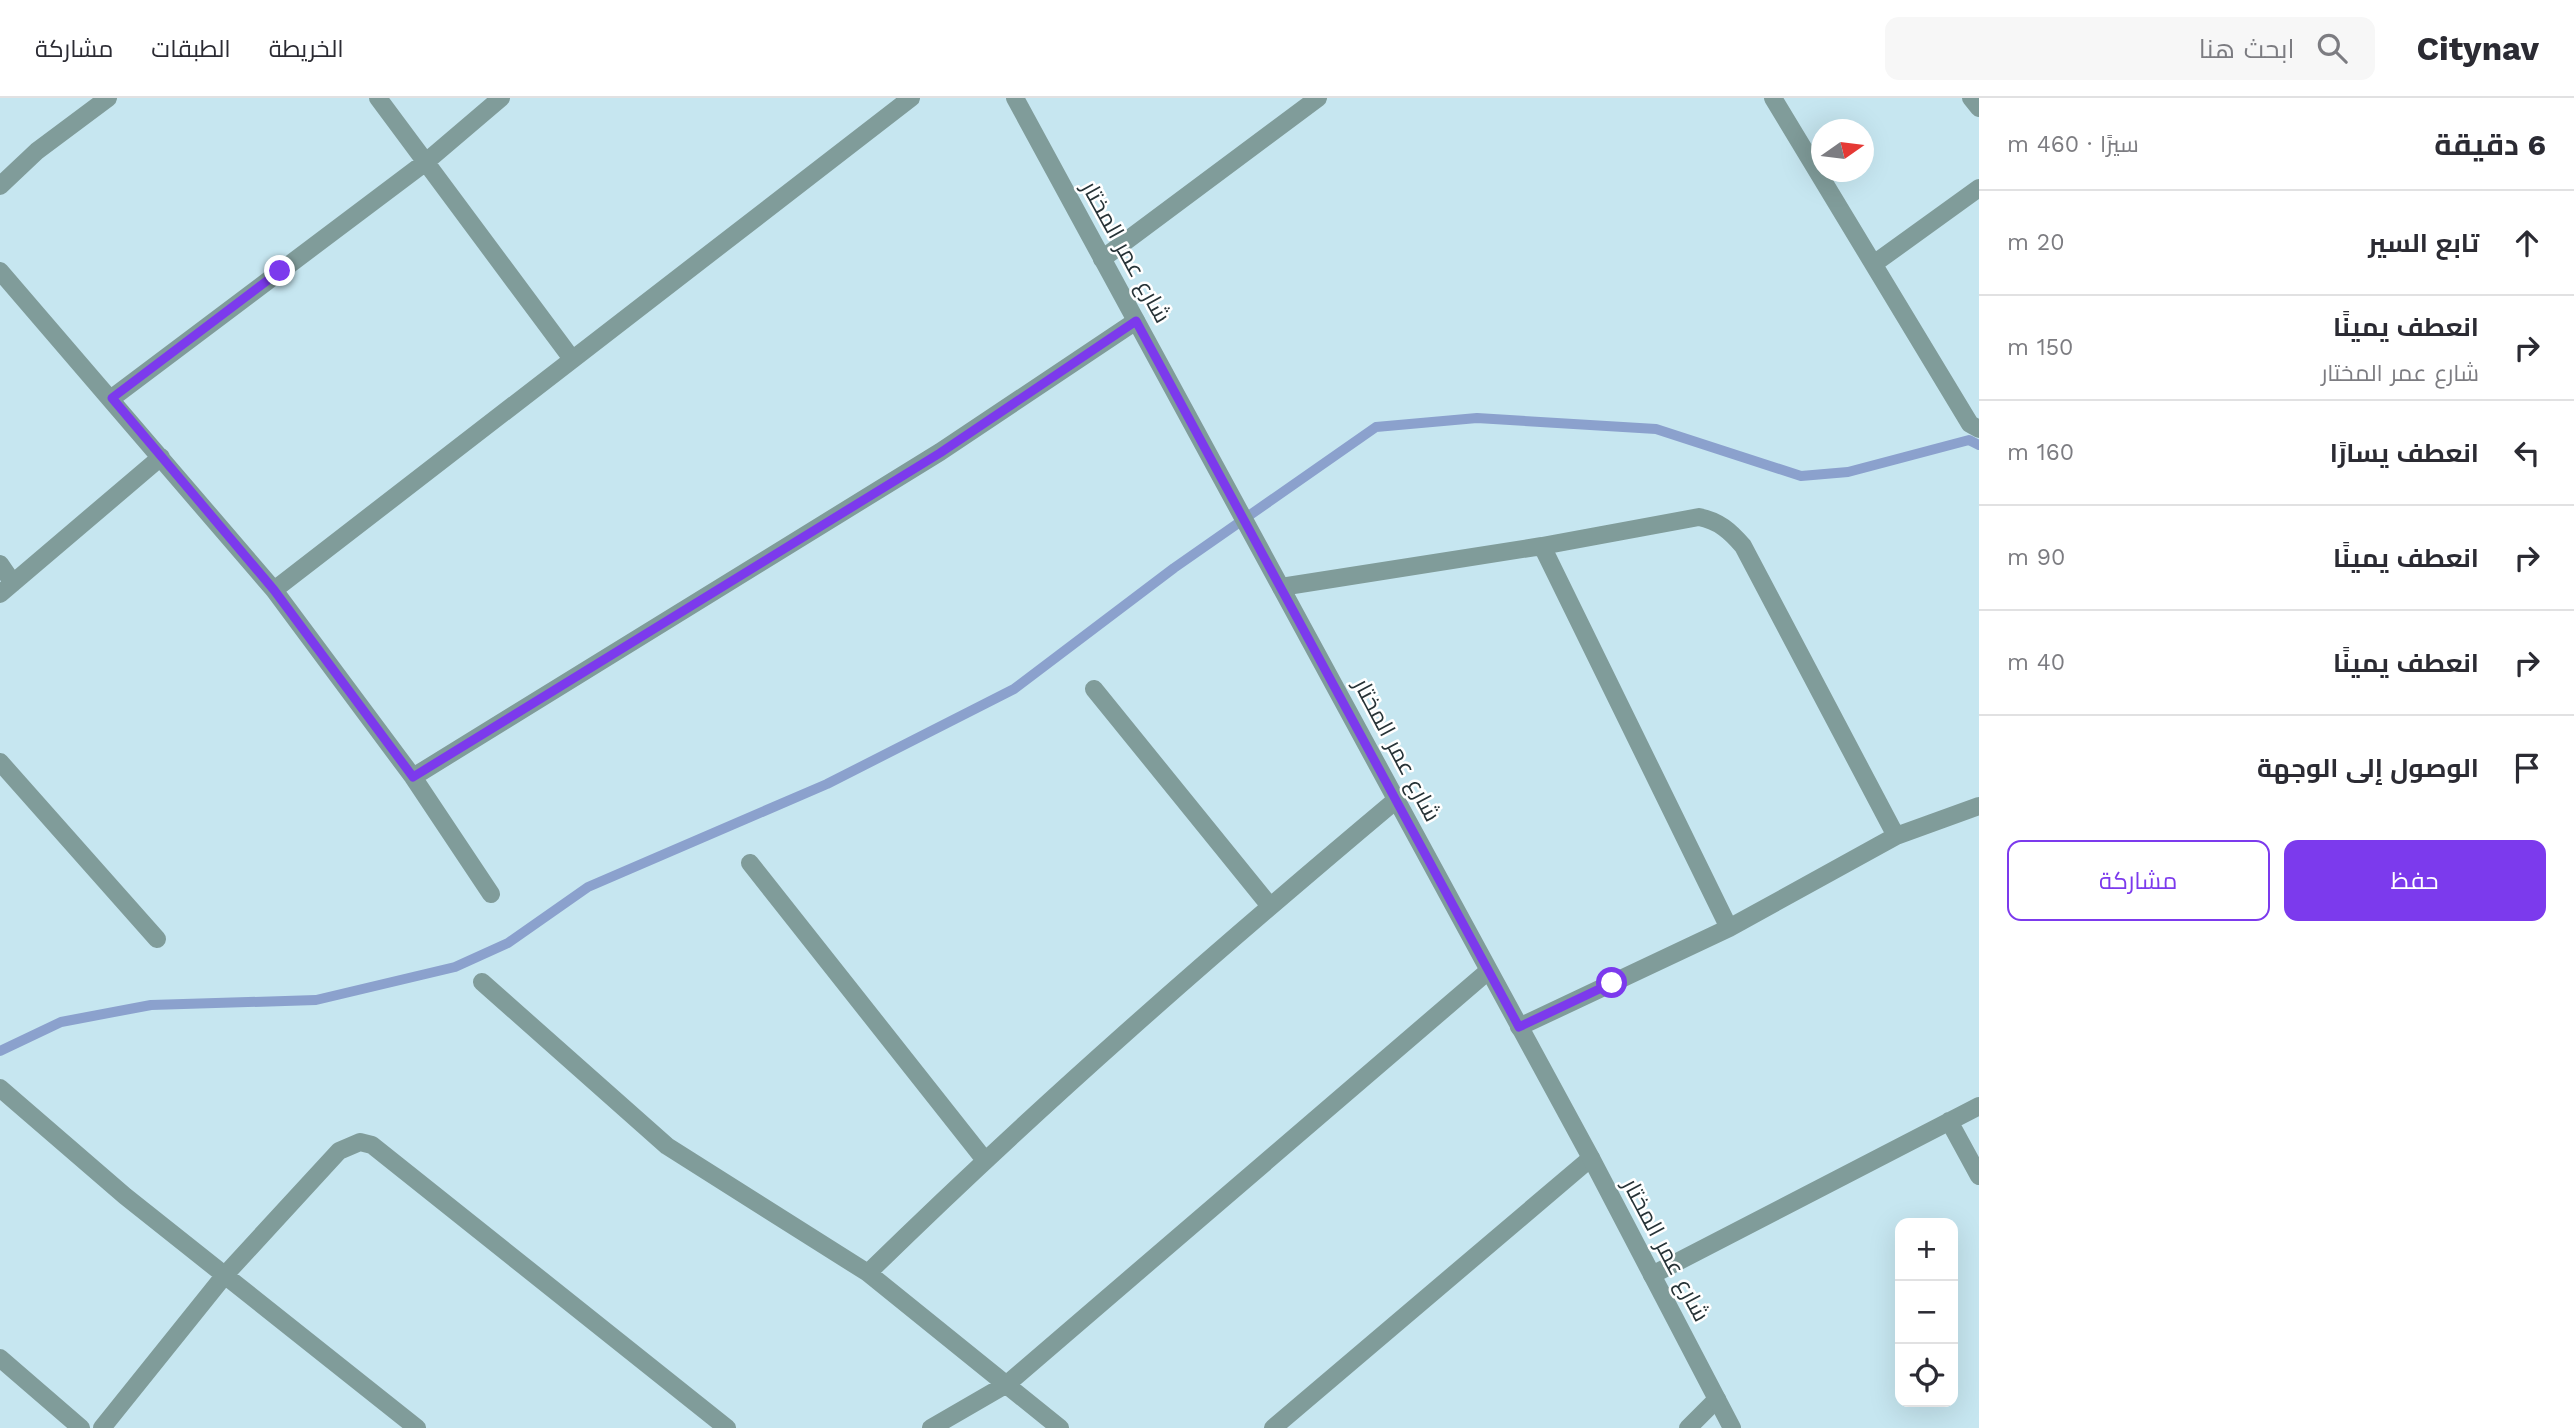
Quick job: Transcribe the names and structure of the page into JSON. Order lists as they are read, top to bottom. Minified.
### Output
{"streets":{"street":["شارع عمر المختار"]},"north":"right","page":{"header":"Citynav","search":"ابحث هنا","nav":["الخريطة","الطبقات","مشاركة"],"heading":["6 دقيقة","سيرًا · 460 m"],"list":[["تابع السير","20 m"],["انعطف يمينًا","شارع عمر المختار","150 m"],["انعطف يسارًا","160 m"],["انعطف يمينًا","90 m"],["انعطف يمينًا","40 m"],"الوصول إلى الوجهة"],"buttons":["حفظ","مشاركة"],"map_buttons":["+","−"]}}
